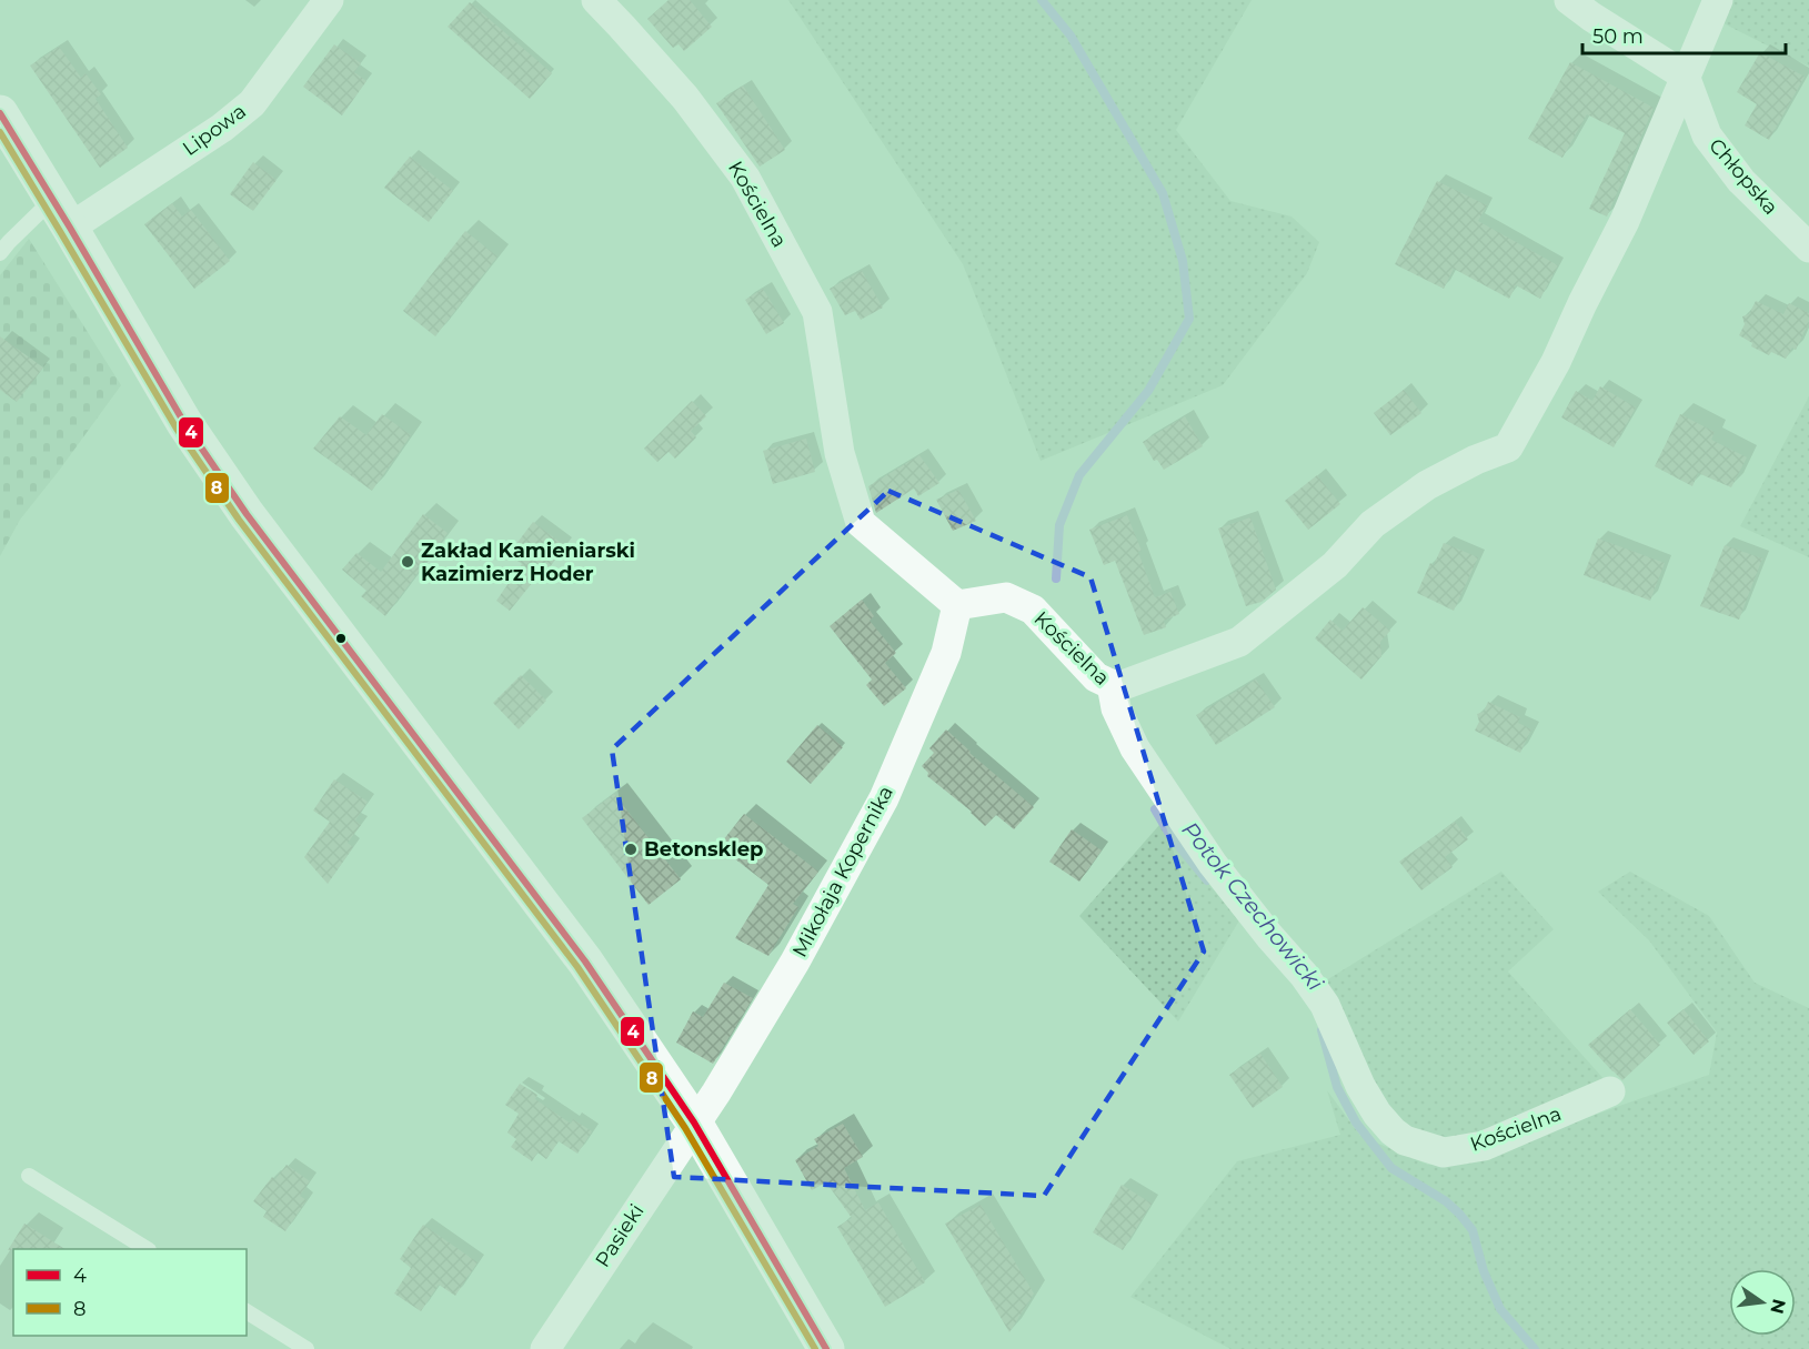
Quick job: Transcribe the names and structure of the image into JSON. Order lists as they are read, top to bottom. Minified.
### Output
{"streets":{"street":["Lipowa","Chłopska","Kościelna","Mikołaja Kopernika","Pasieki"]},"crossings":[["Kościelna","Mikołaja Kopernika"],["Mikołaja Kopernika","Pasieki"]],"water":["Potok Czechowicki"],"places":["Zakład Kamieniarski Kazimierz Hoder","Betonsklep"],"lines":["transit line 4","transit line 8"],"legend":["4","8"],"scale_bar":"50 m","north":"right"}
